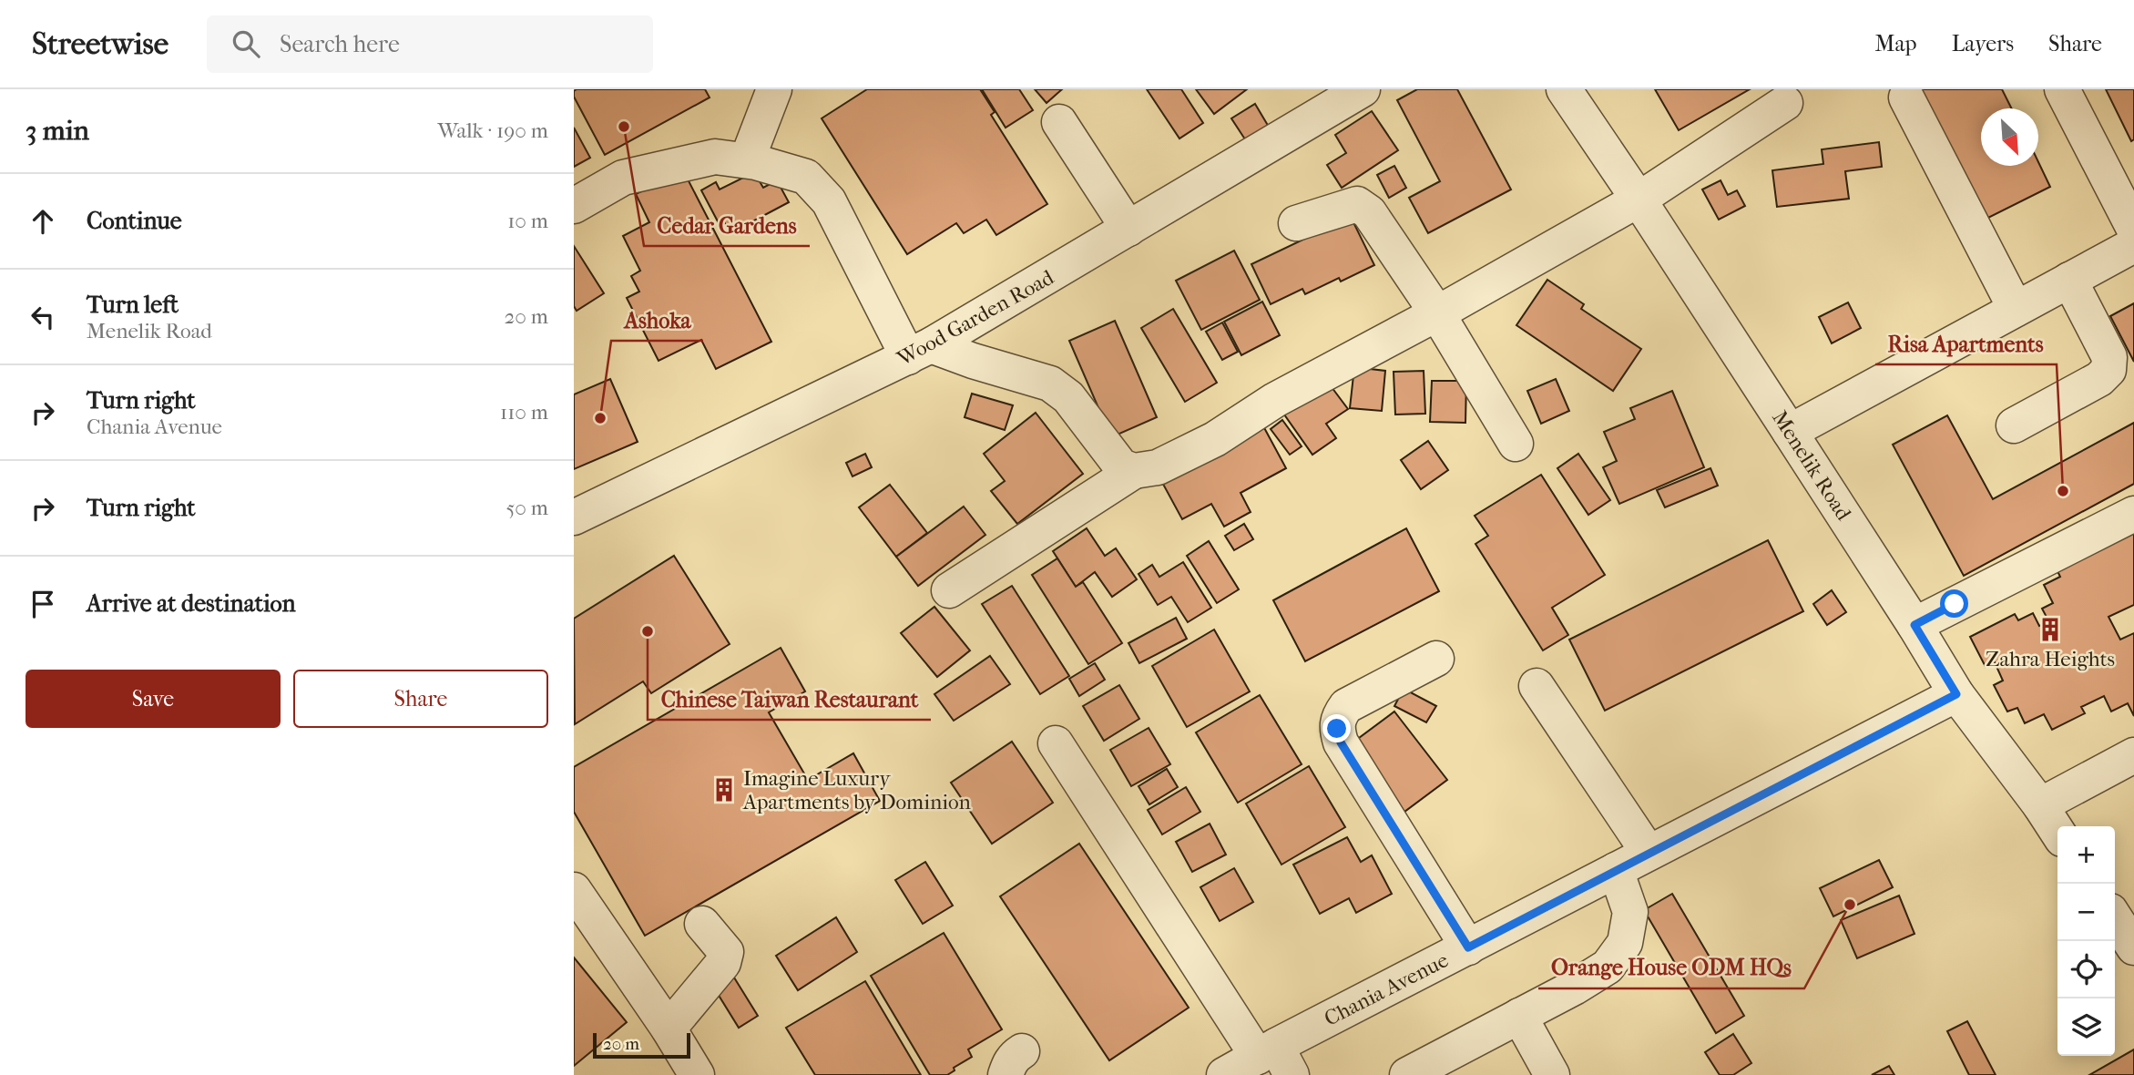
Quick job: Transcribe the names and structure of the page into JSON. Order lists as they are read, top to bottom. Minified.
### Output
{"streets":{"street":["Wood Garden Road","Menelik Road","Chania Avenue"]},"crossings":[["Menelik Road","Chania Avenue"]],"places":{"other":["Cedar Gardens","Ashoka","Risa Apartments","Chinese Taiwan Restaurant","Orange House ODM HQs"],"building":["Zahra Heights","Imagine Luxury Apartments by Dominion"]},"scale_bar":"20 m","north":"bottom right","page":{"header":"Streetwise","search":"Search here","nav":["Map","Layers","Share"],"heading":["3 min","Walk · 190 m"],"list":[["Continue","10 m"],["Turn left","Menelik Road","20 m"],["Turn right","Chania Avenue","110 m"],["Turn right","50 m"],"Arrive at destination"],"buttons":["Save","Share"],"map_buttons":["+","−"],"scale":"20 m"}}
